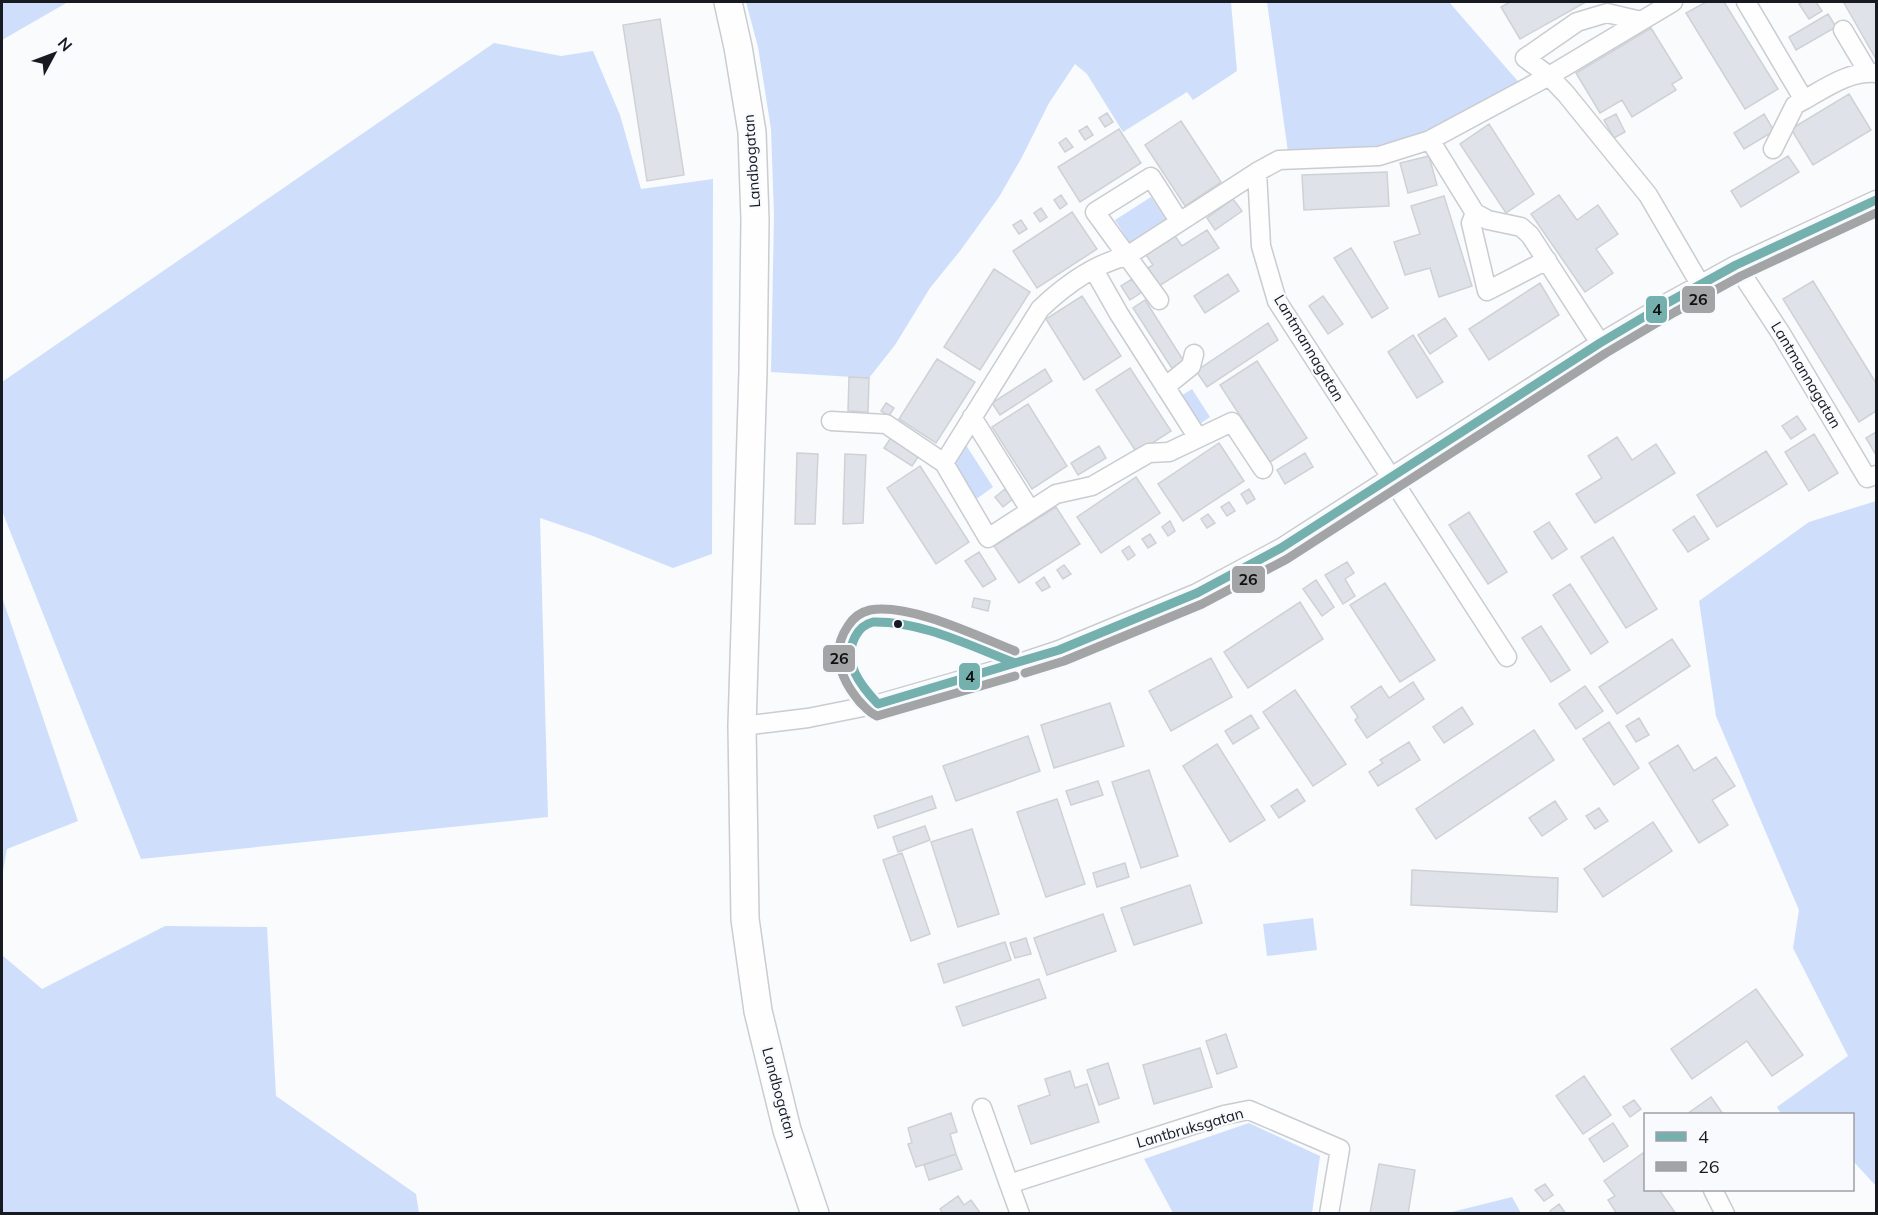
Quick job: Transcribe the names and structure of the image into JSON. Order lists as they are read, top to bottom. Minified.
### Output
{"streets":{"street":["Landbogatan","Lantmannagatan","Lantbruksgatan"]},"lines":["transit line 4","transit line 26"],"legend":["4","26"],"north":"top right"}
